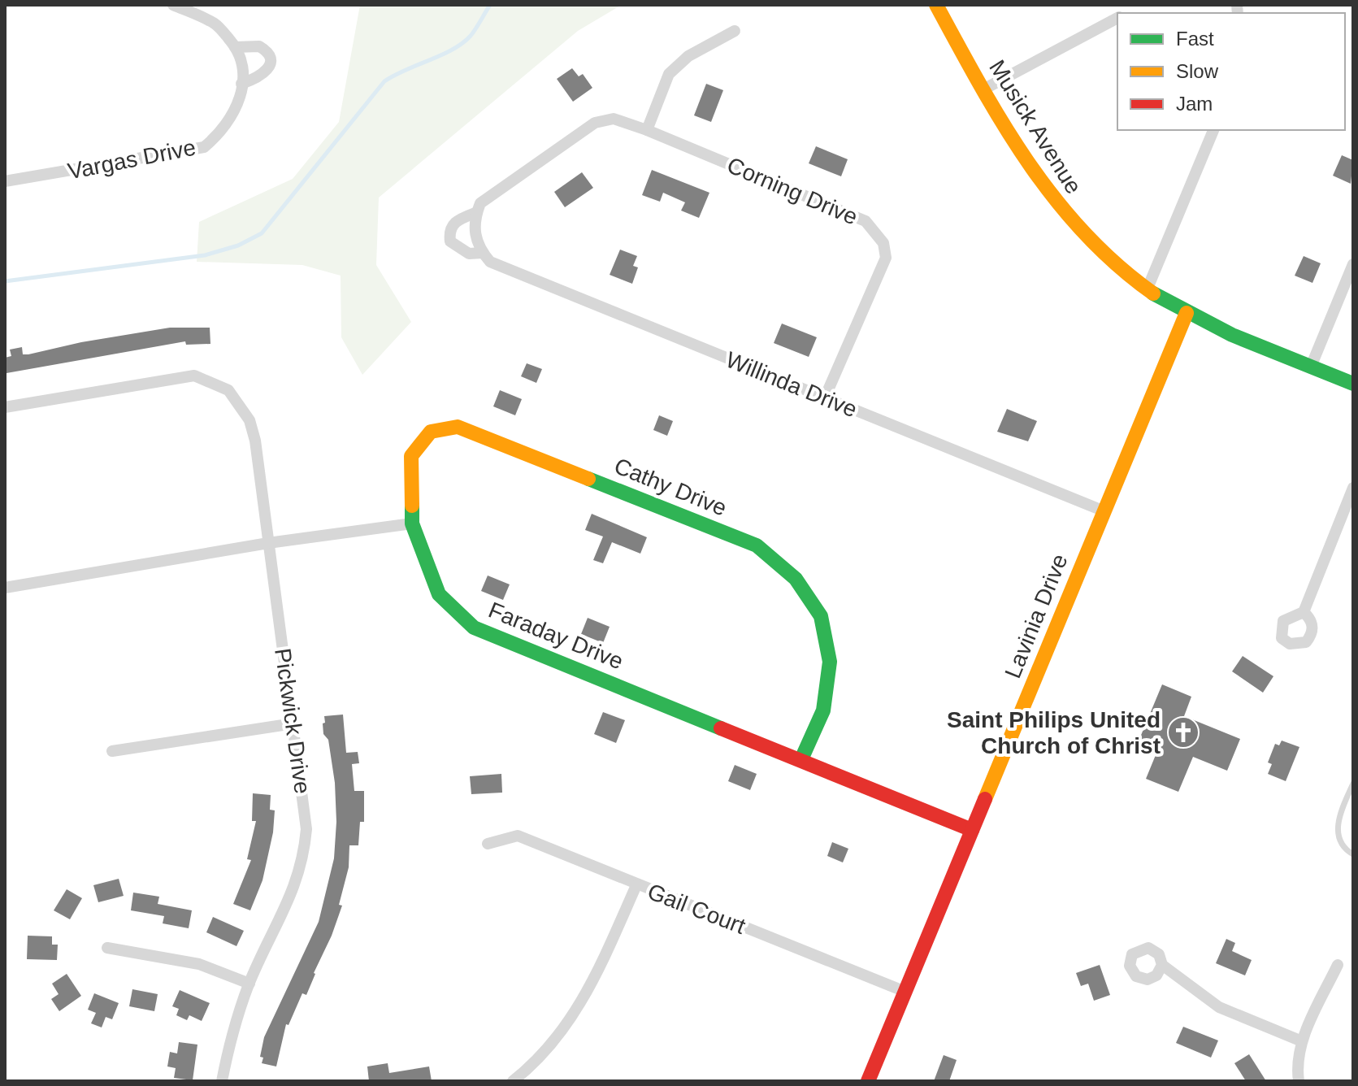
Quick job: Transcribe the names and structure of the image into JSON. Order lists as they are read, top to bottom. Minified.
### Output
{"streets":{"street":["Musick Avenue","Vargas Drive","Corning Drive","Willinda Drive","Cathy Drive","Lavinia Drive","Faraday Drive","Pickwick Drive","Gail Court"]},"crossings":[["Musick Avenue","Lavinia Drive"],["Corning Drive","Willinda Drive"],["Willinda Drive","Lavinia Drive"],["Cathy Drive","Faraday Drive"],["Lavinia Drive","Faraday Drive"],["Lavinia Drive","Gail Court"]],"places":{"church":["Saint Philips United Church of Christ"]},"legend":["Fast","Slow","Jam"]}
